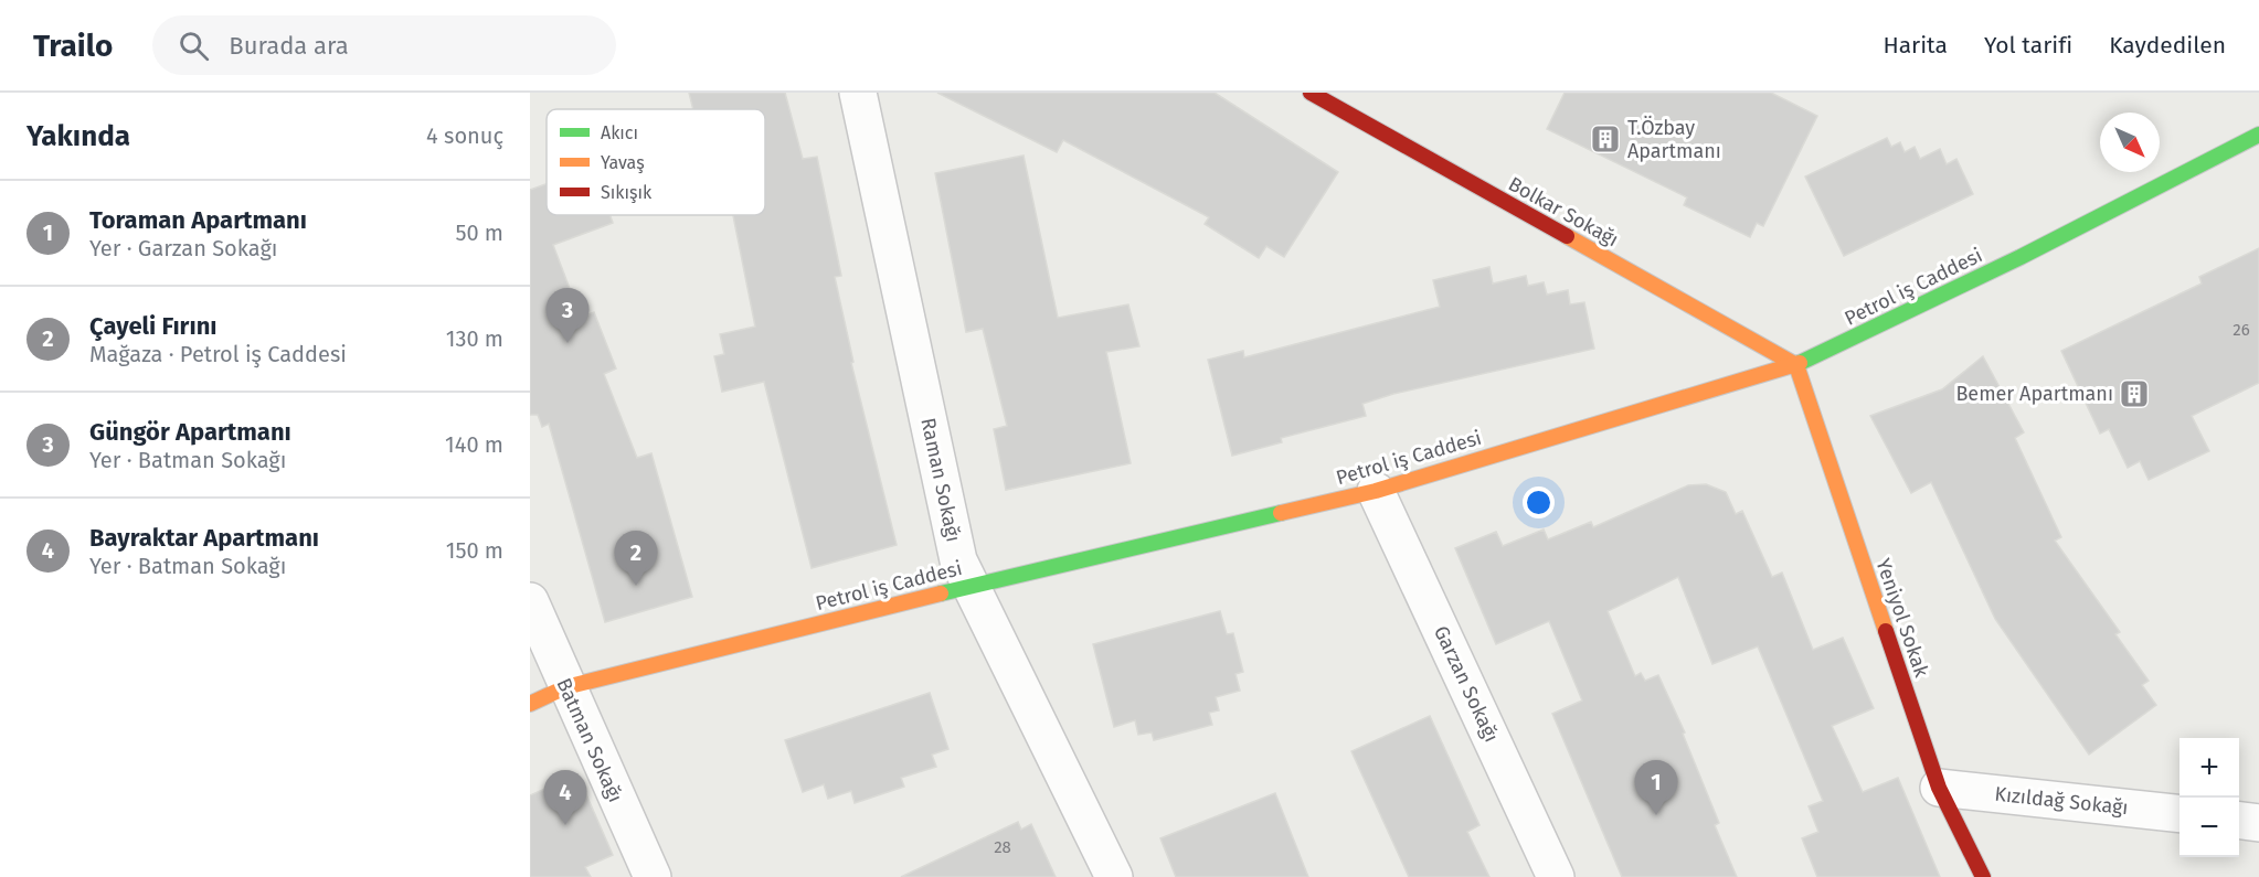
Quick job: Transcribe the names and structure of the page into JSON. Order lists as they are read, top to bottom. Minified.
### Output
{"streets":{"street":["Bolkar Sokağı","Petrol iş Caddesi","Raman Sokağı","Yeniyol Sokak","Garzan Sokağı","Batman Sokağı","Kızıldağ Sokağı"]},"crossings":[["Bolkar Sokağı","Petrol iş Caddesi"],["Bolkar Sokağı","Yeniyol Sokak"],["Petrol iş Caddesi","Raman Sokağı"],["Petrol iş Caddesi","Yeniyol Sokak"],["Petrol iş Caddesi","Garzan Sokağı"],["Petrol iş Caddesi","Batman Sokağı"],["Yeniyol Sokak","Kızıldağ Sokağı"]],"places":{"building":["T.Özbay Apartmanı","Bemer Apartmanı"]},"house_numbers":["26","28"],"legend":["Akıcı","Yavaş","Sıkışık"],"north":"bottom right","page":{"header":"Trailo","search":"Burada ara","nav":["Harita","Yol tarifi","Kaydedilen"],"heading":["Yakında","4 sonuç"],"list":[{"mark":"1","name":"Toraman Apartmanı","note":"Yer · Garzan Sokağı","value":"50 m"},{"mark":"2","name":"Çayeli Fırını","note":"Mağaza · Petrol iş Caddesi","value":"130 m"},{"mark":"3","name":"Güngör Apartmanı","note":"Yer · Batman Sokağı","value":"140 m"},{"mark":"4","name":"Bayraktar Apartmanı","note":"Yer · Batman Sokağı","value":"150 m"}],"pins":["3","2","1","4"],"map_buttons":["+","−"]}}
